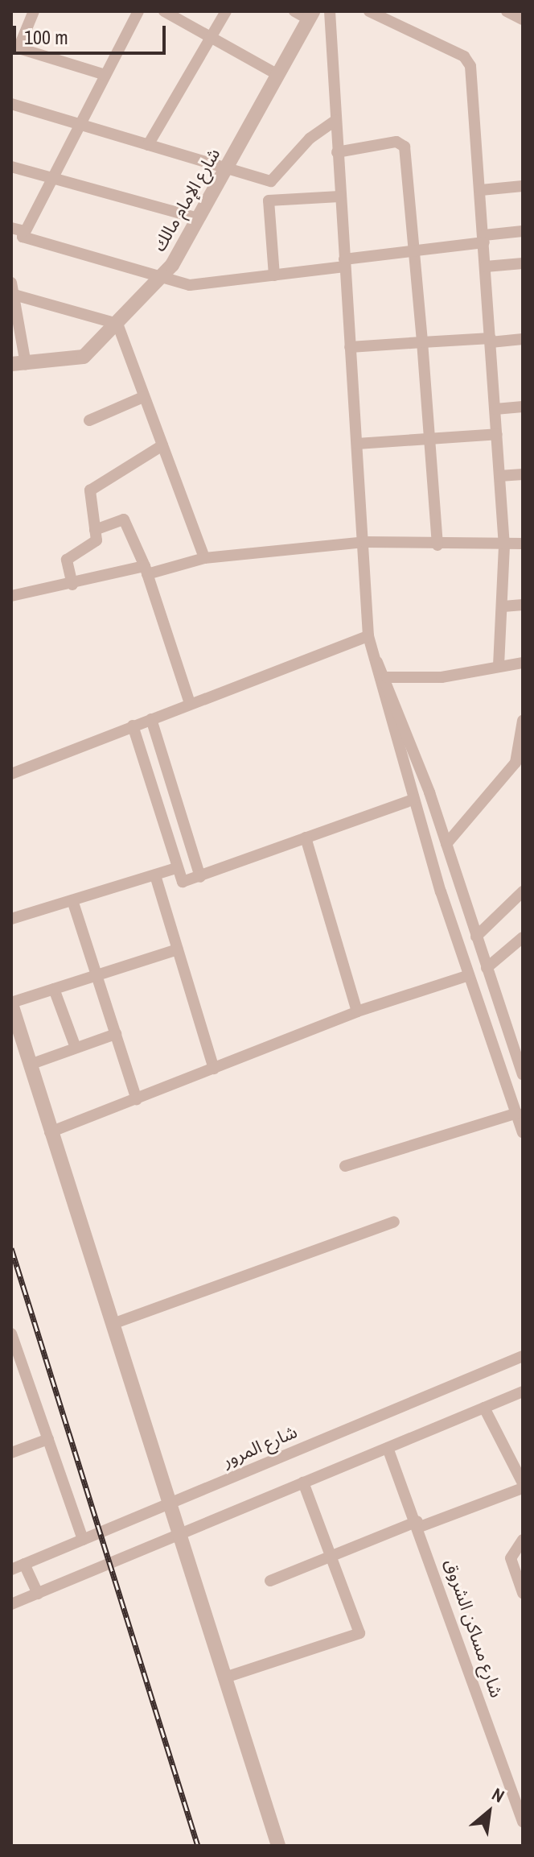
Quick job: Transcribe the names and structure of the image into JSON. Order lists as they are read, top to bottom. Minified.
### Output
{"streets":{"street":["شارع الإمام مالك","شارع المرور","شارع مساكن الشروق"]},"scale_bar":"100 m","north":"top right"}
